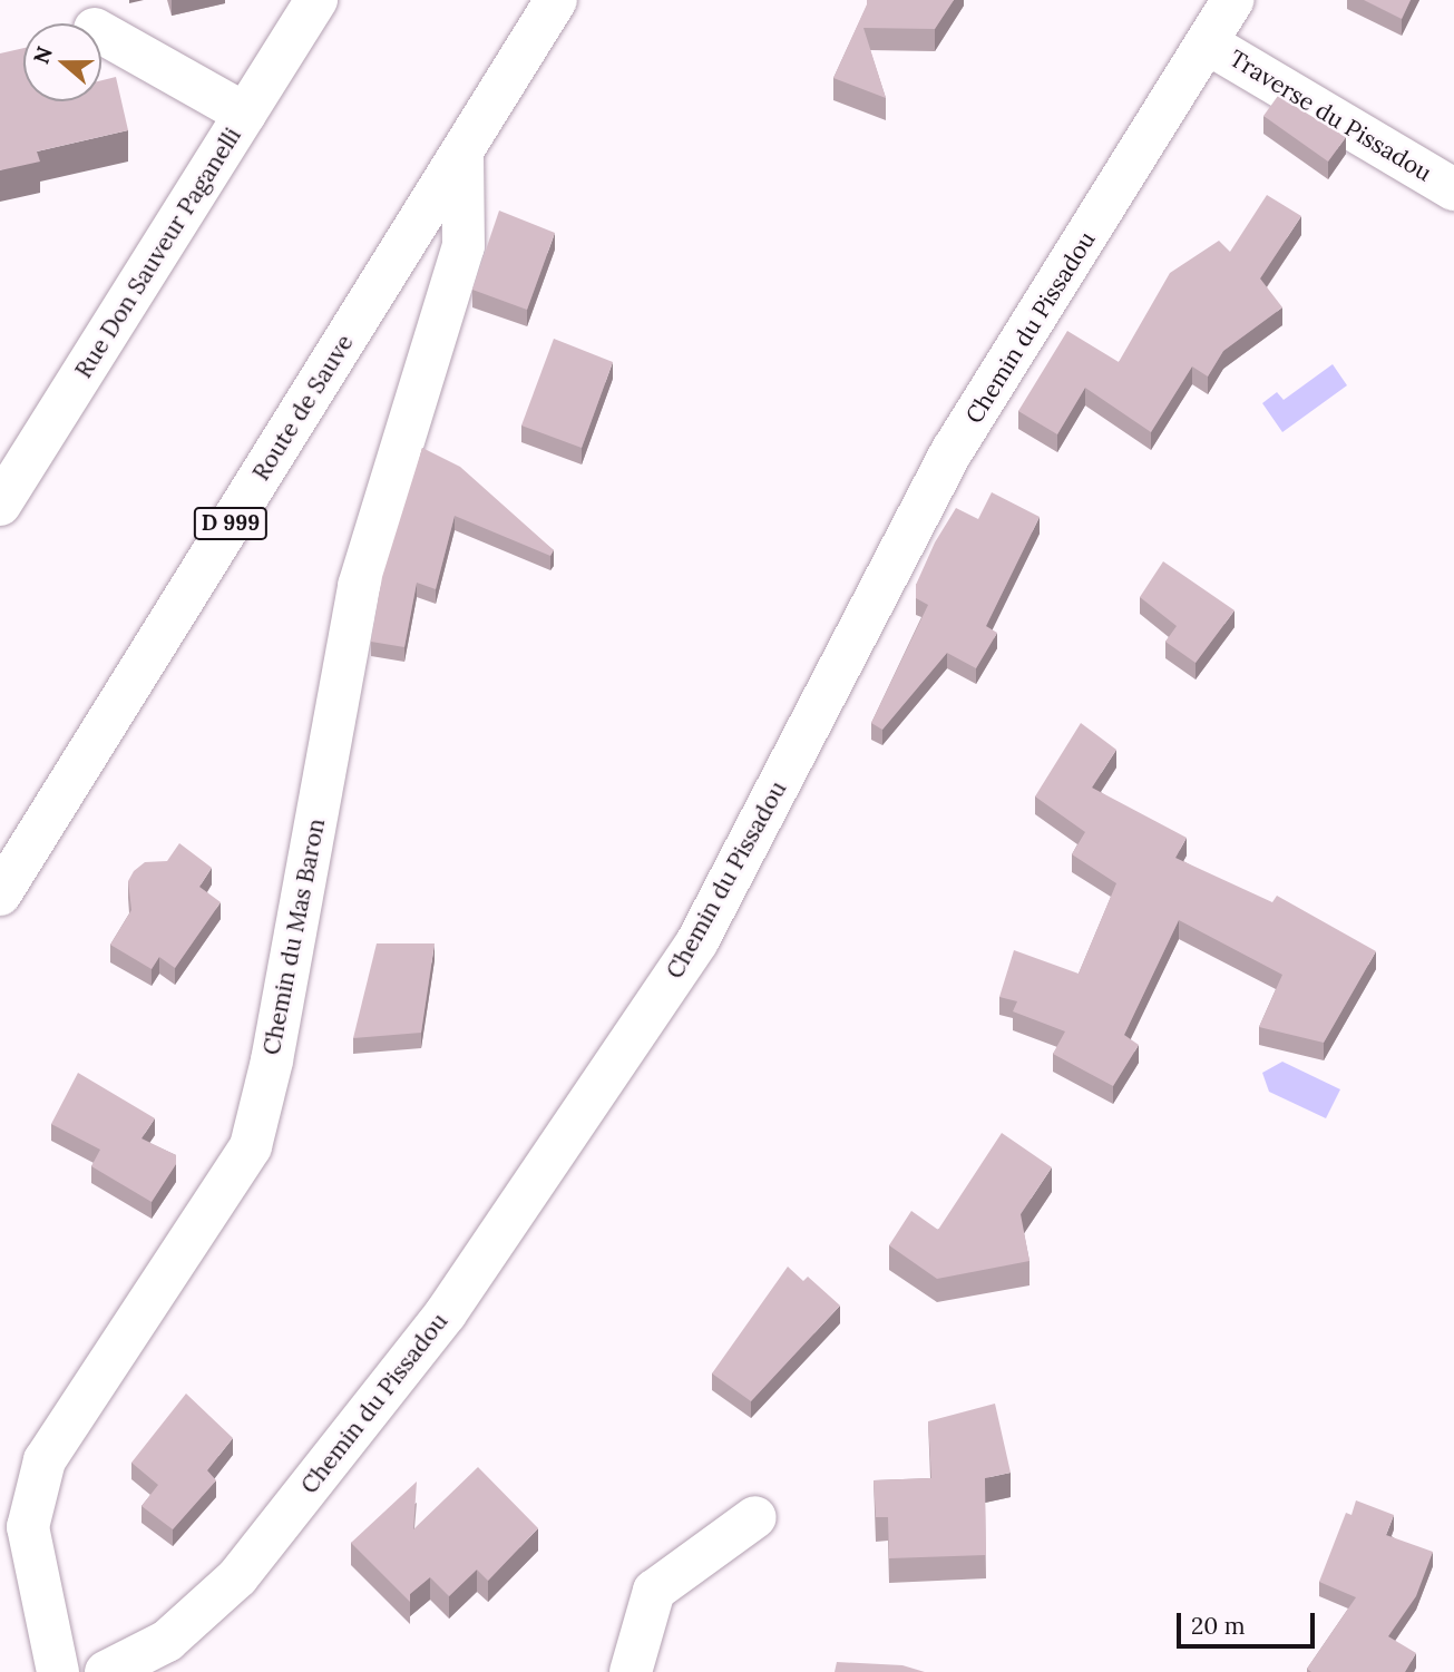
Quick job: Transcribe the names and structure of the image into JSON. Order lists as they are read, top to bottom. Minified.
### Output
{"streets":{"street":["Traverse du Pissadou","Rue Don Sauveur Paganelli","Chemin du Pissadou","Route de Sauve","D 999","Chemin du Mas Baron"]},"crossings":[["Traverse du Pissadou","Chemin du Pissadou"],["Route de Sauve","Chemin du Mas Baron"]],"scale_bar":"20 m","north":"left"}
